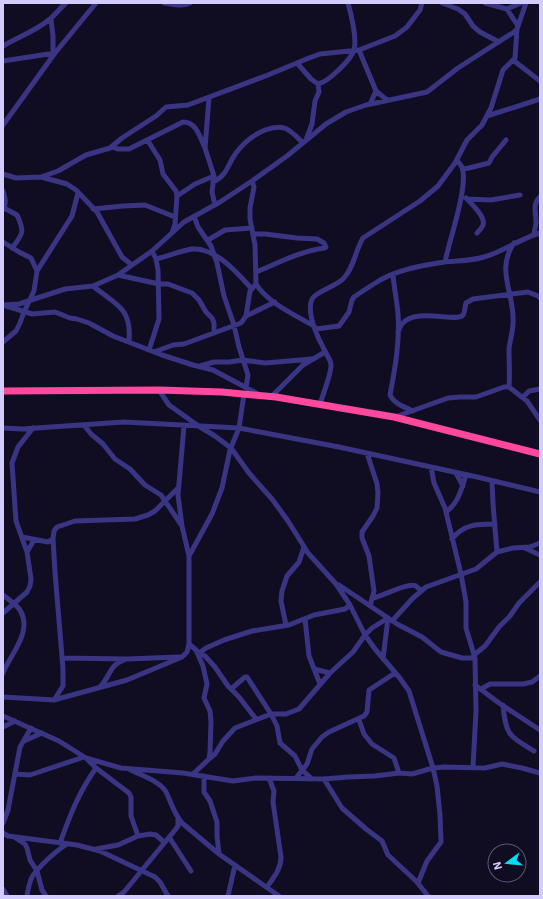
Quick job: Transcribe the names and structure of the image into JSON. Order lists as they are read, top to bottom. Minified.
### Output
{"north":"left"}
